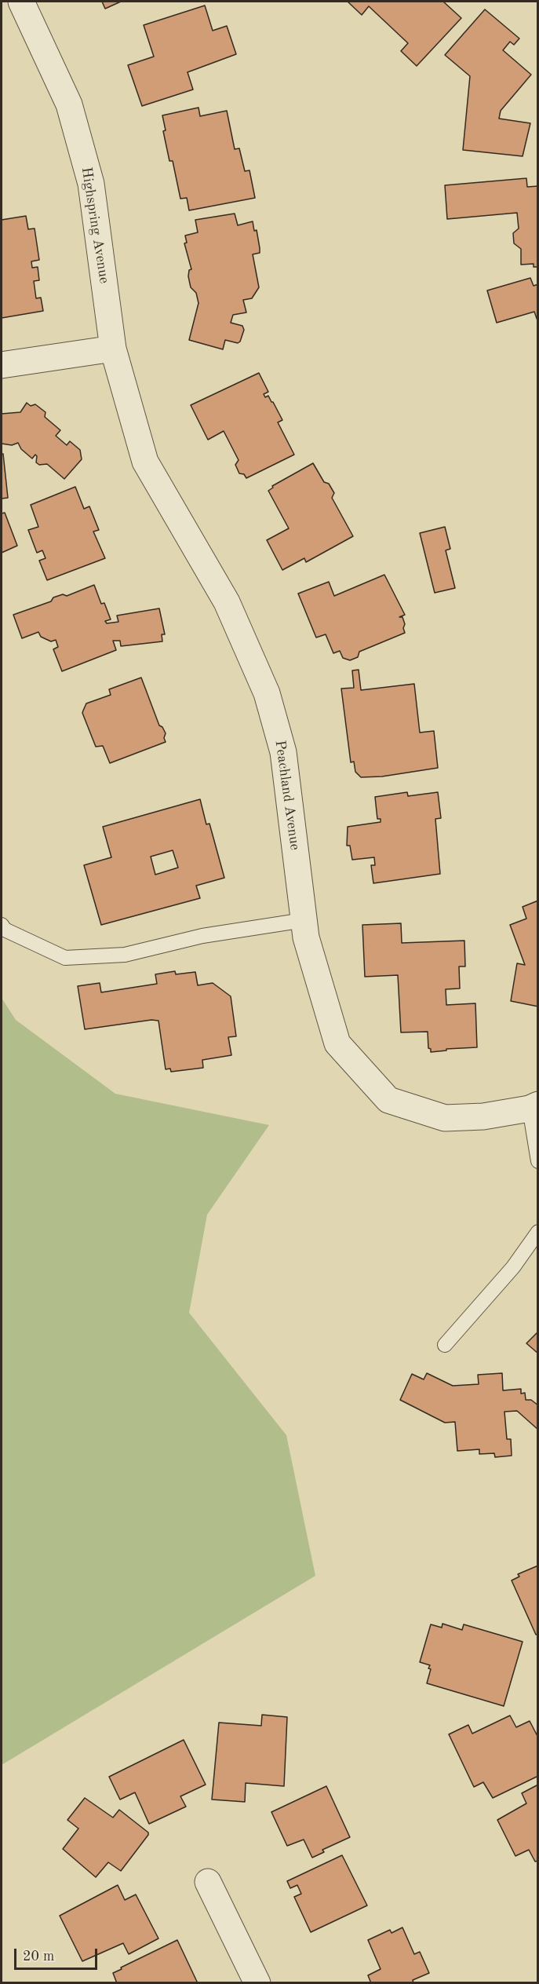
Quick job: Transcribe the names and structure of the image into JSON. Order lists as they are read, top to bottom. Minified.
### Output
{"streets":{"street":["Highspring Avenue","Peachland Avenue"]},"crossings":[["Highspring Avenue","Peachland Avenue"]],"scale_bar":"20 m"}
